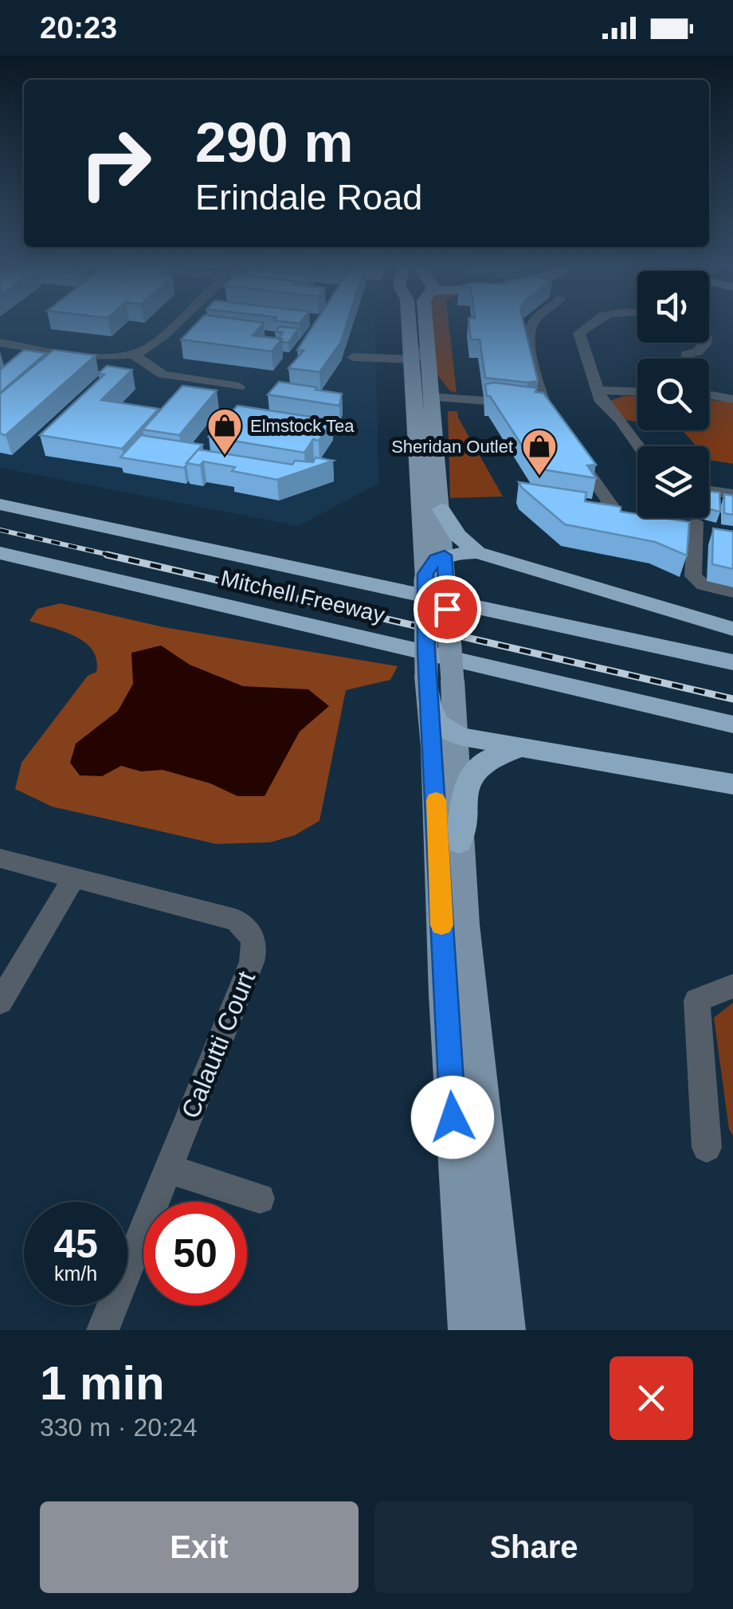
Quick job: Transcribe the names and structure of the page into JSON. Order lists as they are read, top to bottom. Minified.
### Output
{"streets":{"highway":["Mitchell Freeway"],"street":["Calautti Court"]},"places":{"shop":["Elmstock Tea","Sheridan Outlet"]},"page":{"status":"20:23","turn":["290 m","Erindale Road"],"speed":"45 km/h","limit":"50","heading":["1 min","330 m · 20:24"],"buttons":["Exit","Share"]}}
